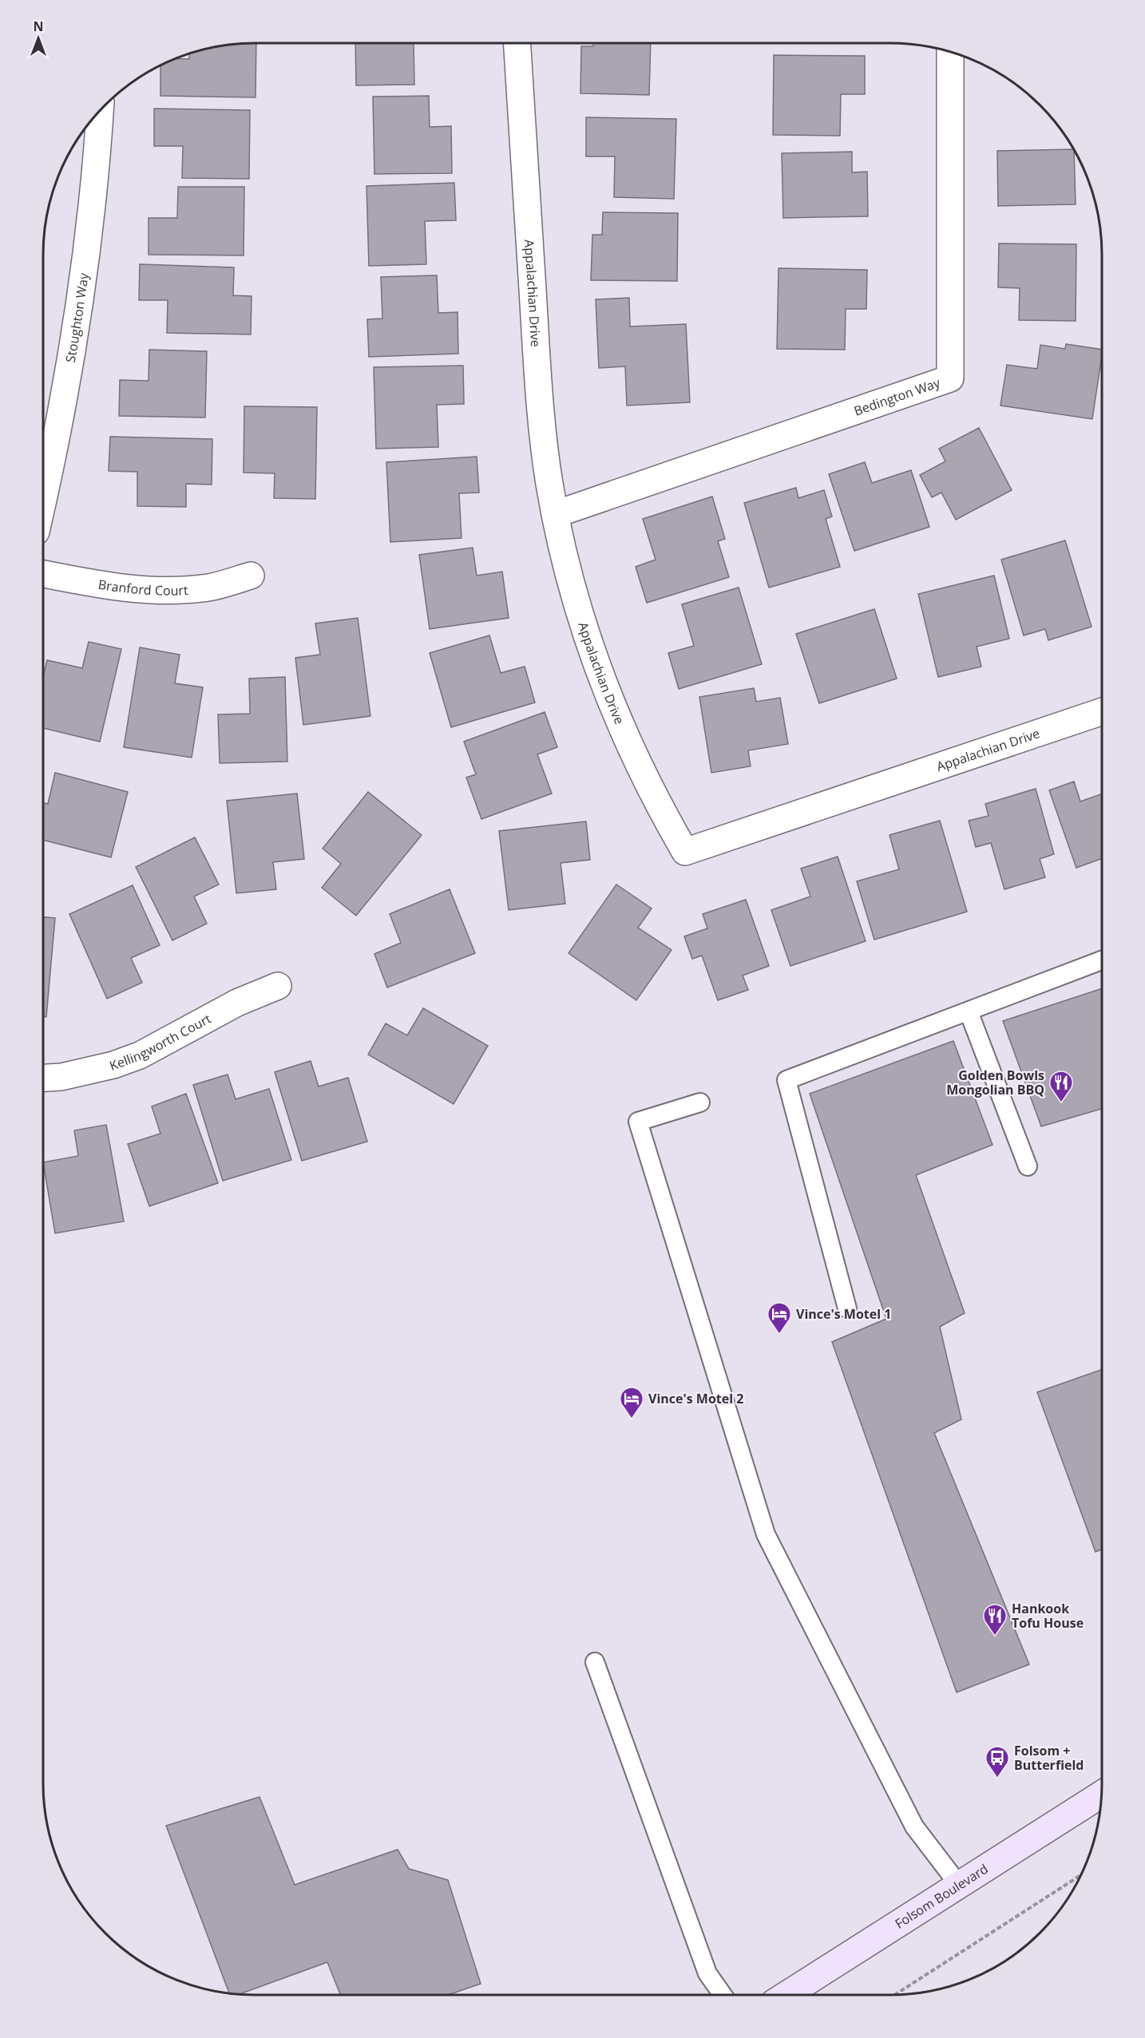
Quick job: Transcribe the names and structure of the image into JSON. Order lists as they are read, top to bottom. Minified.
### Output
{"streets":{"main road":["Folsom Boulevard"],"street":["Appalachian Drive","Stoughton Way","Bedington Way","Branford Court","Kellingworth Court"]},"crossings":[["Appalachian Drive","Bedington Way"]],"places":{"restaurant":["Golden Bowls Mongolian BBQ","Hankook Tofu House"],"hotel":["Vince's Motel 1","Vince's Motel 2"],"bus stop":["Folsom + Butterfield"]},"north":"top"}
